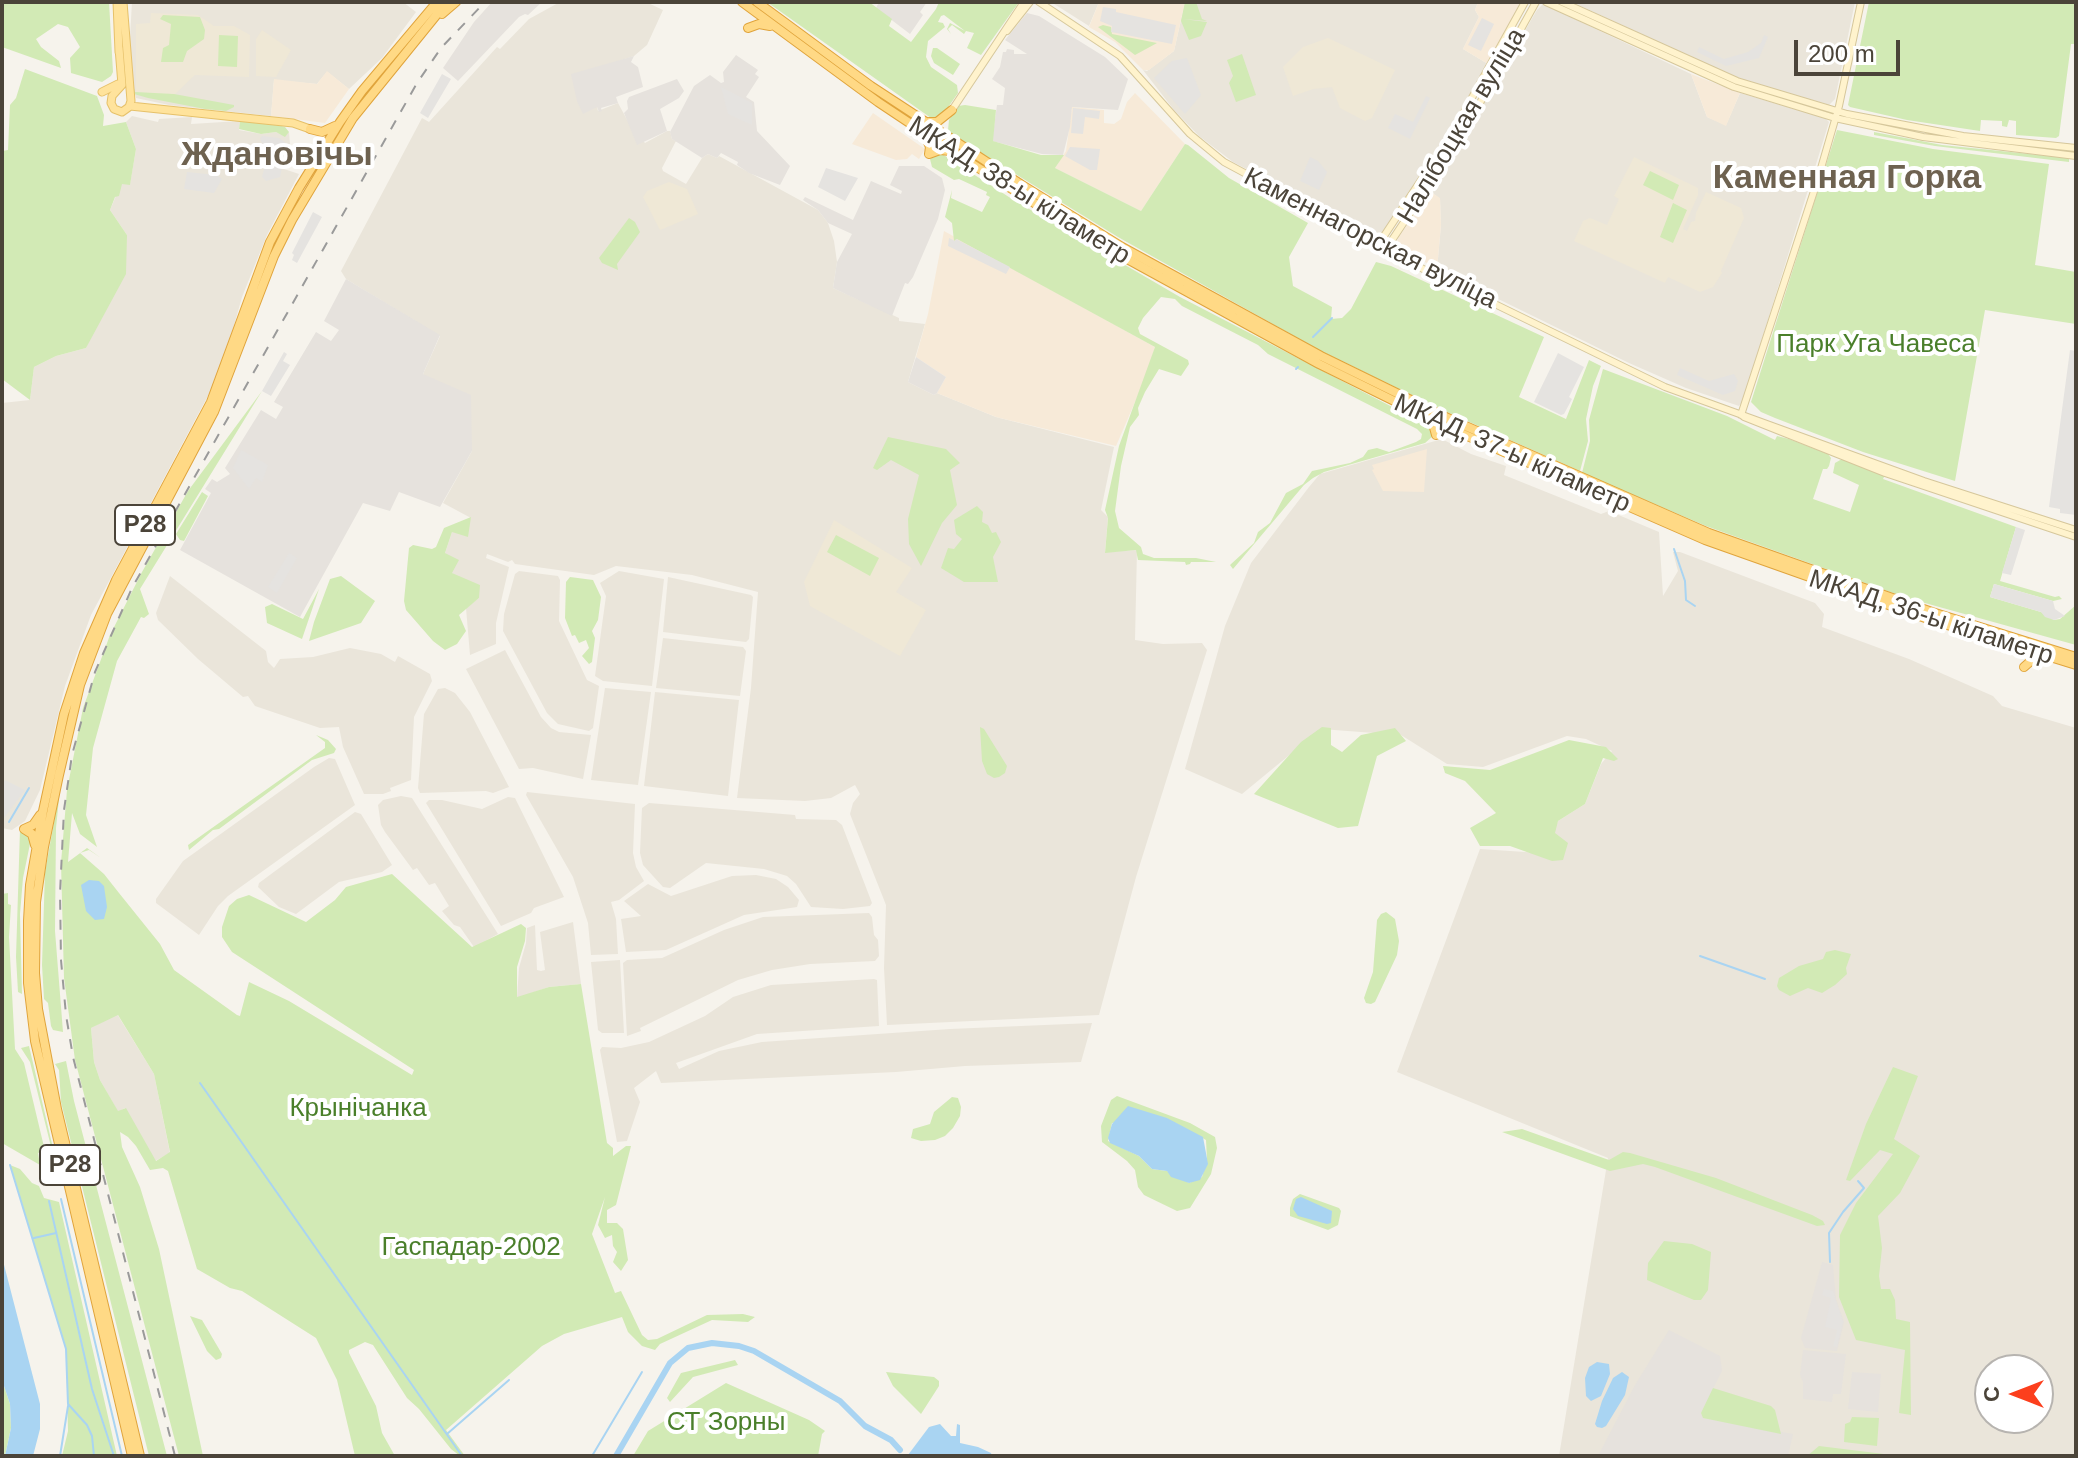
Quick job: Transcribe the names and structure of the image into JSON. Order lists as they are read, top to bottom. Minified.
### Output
{"streets":{"highway":["МКАД, 38-ы кіламетр","МКАД, 37-ы кіламетр","Р28","МКАД, 36-ы кіламетр"],"main road":["Налібоцкая вуліца","Каменнагорская вуліца"]},"crossings":[["Налібоцкая вуліца","Каменнагорская вуліца"],["МКАД, 38-ы кіламетр","МКАД, 37-ы кіламетр"],["МКАД, 37-ы кіламетр","МКАД, 36-ы кіламетр"]],"districts":["Ждановічы","Каменная Горка"],"parks":["Парк Уга Чавеса","Крынічанка","Гаспадар-2002","СТ Зорны"],"scale_bar":"200 m","north":"left"}
